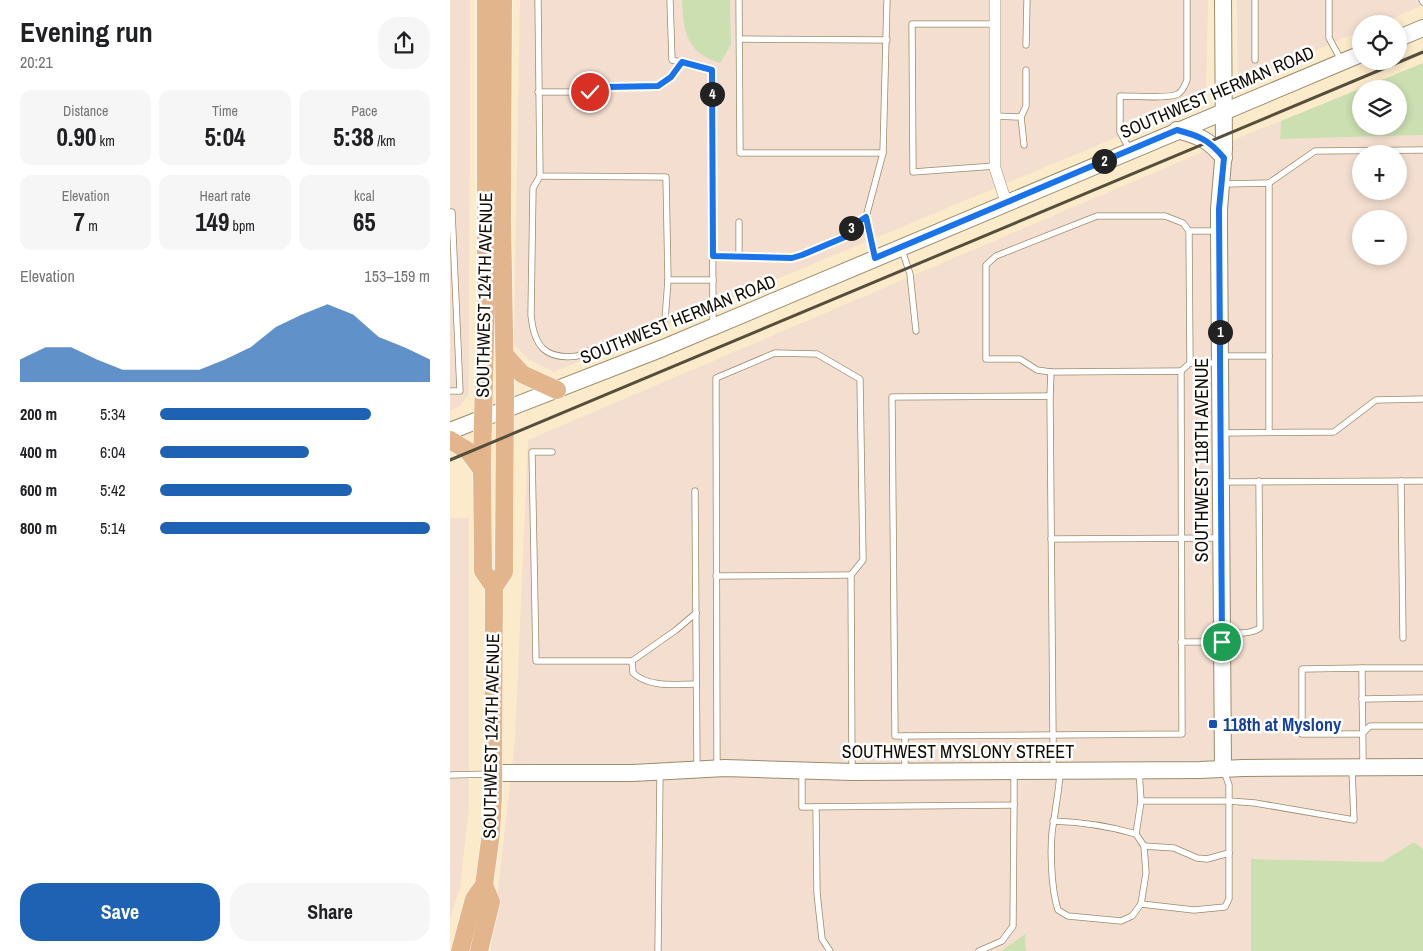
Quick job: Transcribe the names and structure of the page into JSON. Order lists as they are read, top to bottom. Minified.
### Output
{"streets":{"main road":["SOUTHWEST 124TH AVENUE"],"street":["SOUTHWEST HERMAN ROAD","SOUTHWEST 118TH AVENUE","SOUTHWEST MYSLONY STREET"]},"crossings":[["SOUTHWEST HERMAN ROAD","SOUTHWEST 124TH AVENUE"],["SOUTHWEST HERMAN ROAD","SOUTHWEST 118TH AVENUE"],["SOUTHWEST 124TH AVENUE","SOUTHWEST MYSLONY STREET"],["SOUTHWEST 118TH AVENUE","SOUTHWEST MYSLONY STREET"]],"places":{"transit":["118th at Myslony"]},"page":{"heading":["Evening run","20:21"],"map_buttons":["+","−"],"pins":["4","2","3","1"],"stats":[["Distance","0.90 km"],["Time","5:04"],["Pace","5:38 /km"],["Elevation","7 m"],["Heart rate","149 bpm"],["kcal","65"]],"chart":["Elevation","153–159 m"],"list":[{"name":"200 m","note":"5:34"},{"name":"400 m","note":"6:04"},{"name":"600 m","note":"5:42"},{"name":"800 m","note":"5:14"}],"buttons":["Save","Share"]}}
